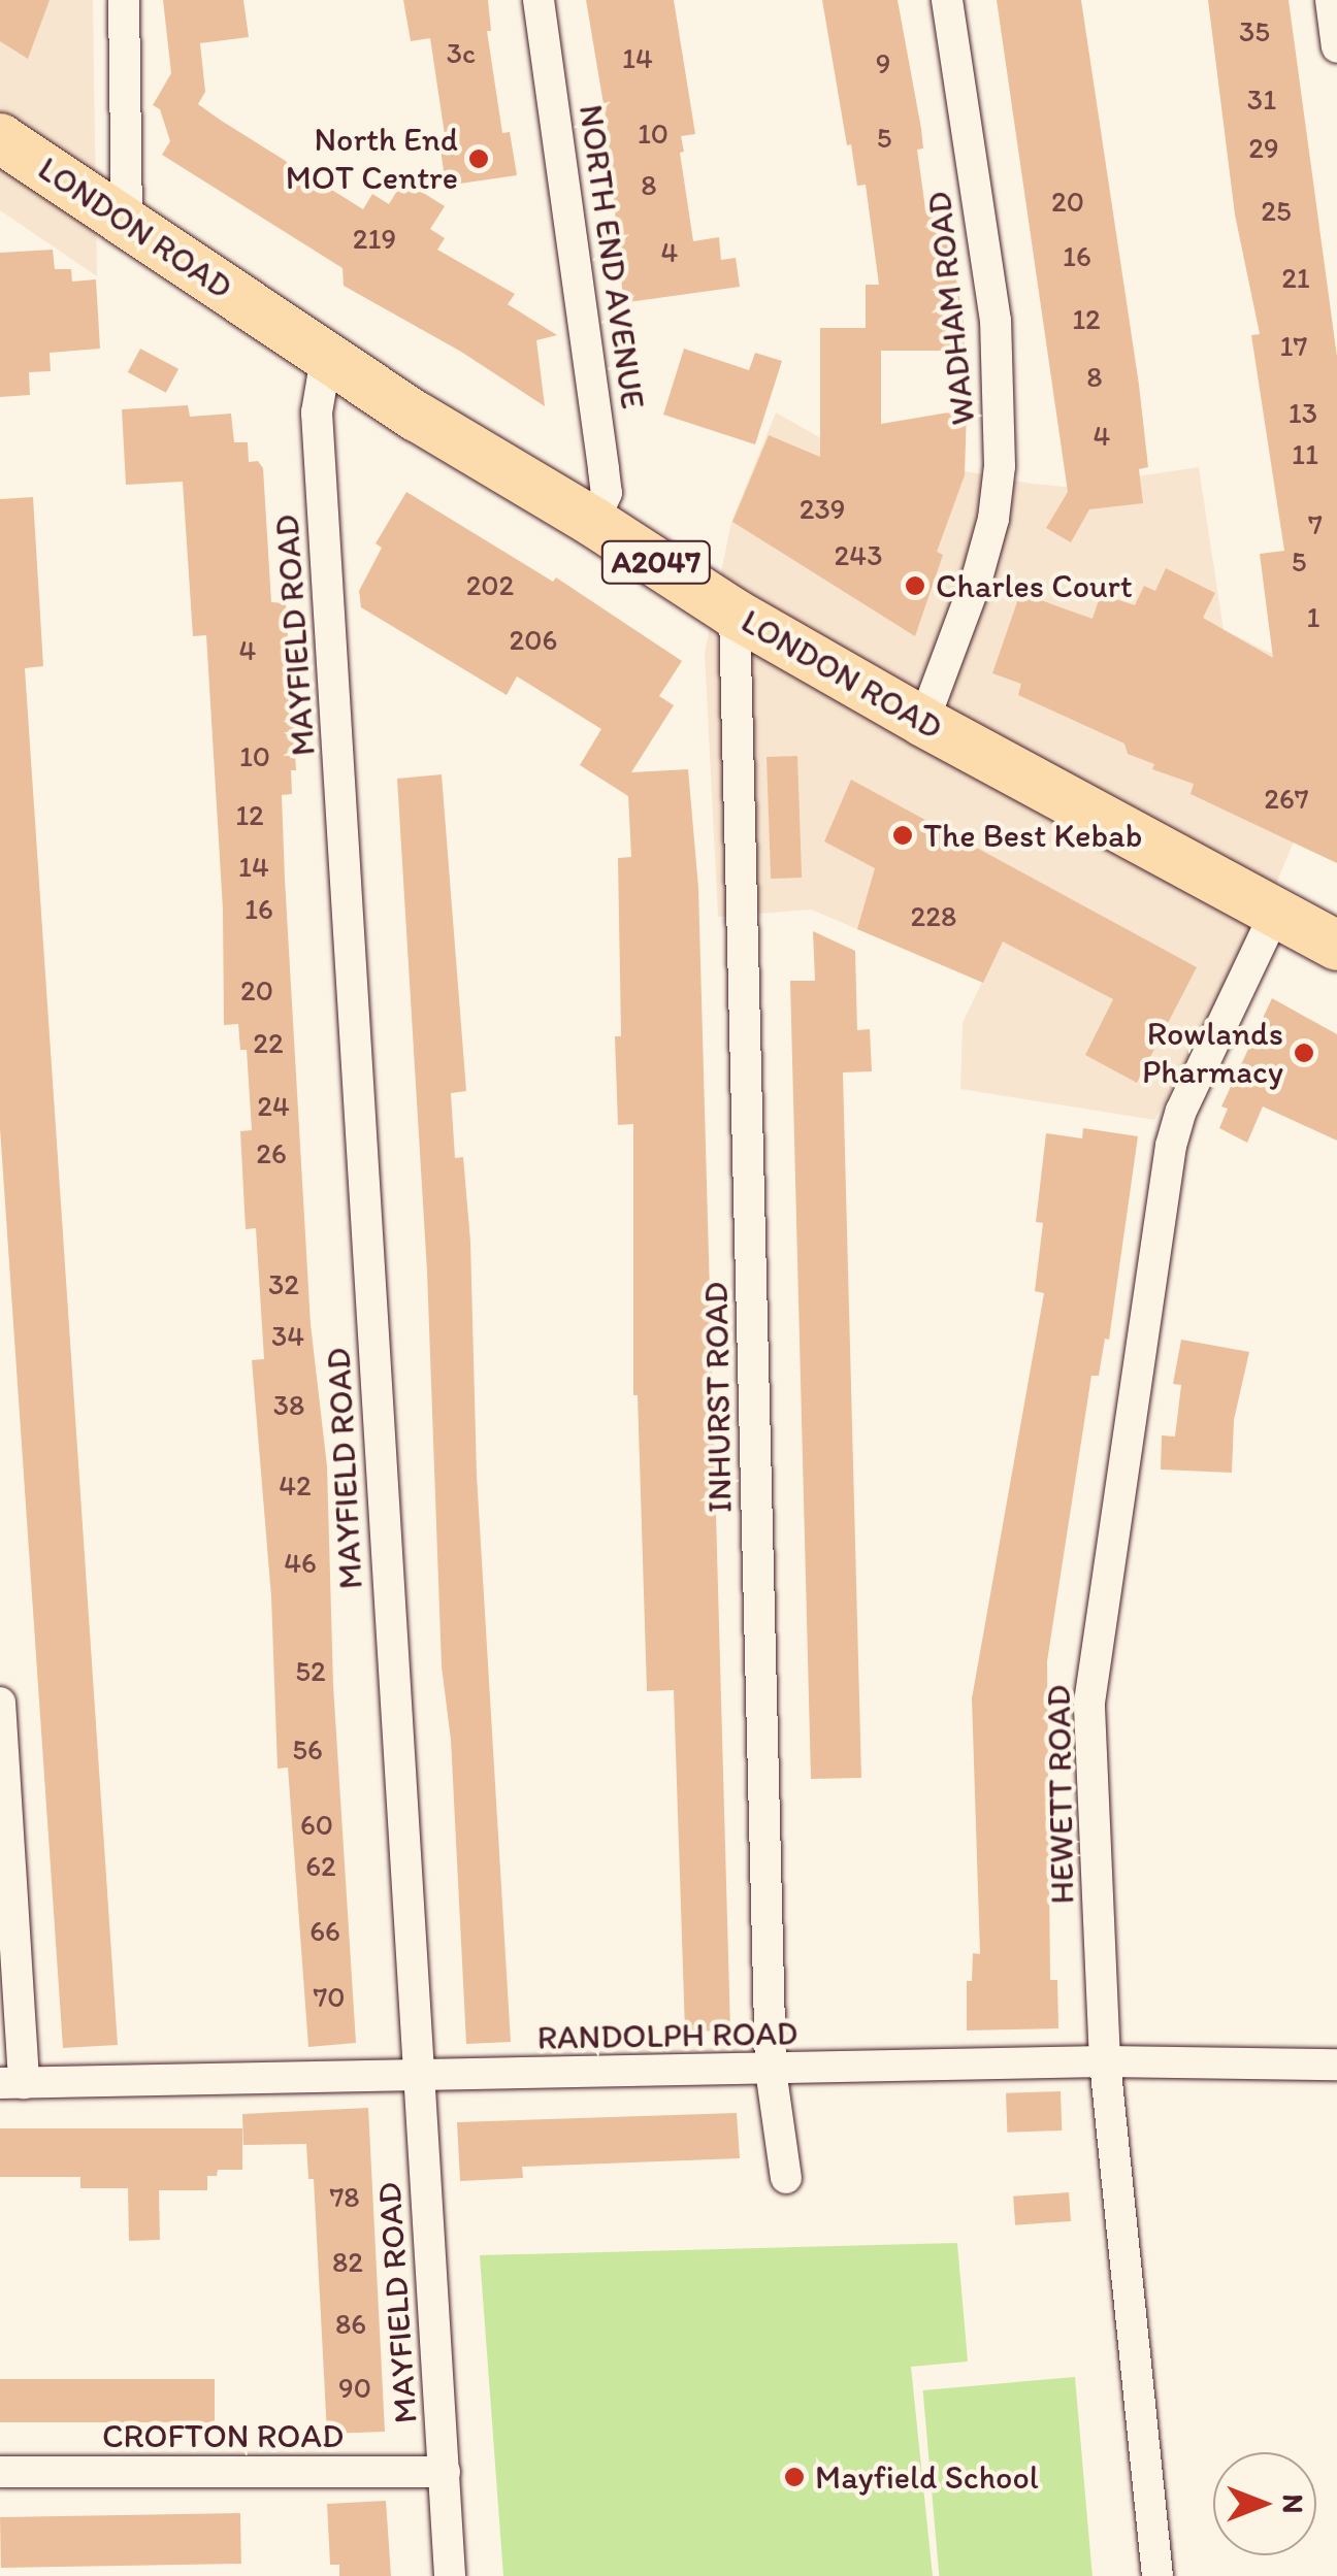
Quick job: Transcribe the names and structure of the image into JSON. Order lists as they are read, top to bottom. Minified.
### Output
{"streets":{"main road":["LONDON ROAD","A2047"],"street":["NORTH END AVENUE","WADHAM ROAD","MAYFIELD ROAD","INHURST ROAD","HEWETT ROAD","RANDOLPH ROAD","CROFTON ROAD"]},"crossings":[["LONDON ROAD","NORTH END AVENUE"],["LONDON ROAD","WADHAM ROAD"],["LONDON ROAD","MAYFIELD ROAD"],["LONDON ROAD","INHURST ROAD"],["LONDON ROAD","HEWETT ROAD"],["MAYFIELD ROAD","RANDOLPH ROAD"],["MAYFIELD ROAD","CROFTON ROAD"],["INHURST ROAD","RANDOLPH ROAD"],["HEWETT ROAD","RANDOLPH ROAD"]],"places":["North End MOT Centre","Charles Court","The Best Kebab","Rowlands Pharmacy","Mayfield School"],"house_numbers":["35","3c","14","9","31","10","5","29","8","20","25","219","4","16","21","12","17","8","13","4","11","239","7","243","5","202","1","206","4","10","267","12","14","16","228","20","22","24","26","32","34","38","42","46","52","56","60","62","66","70","78","82","86","90"],"north":"right"}
